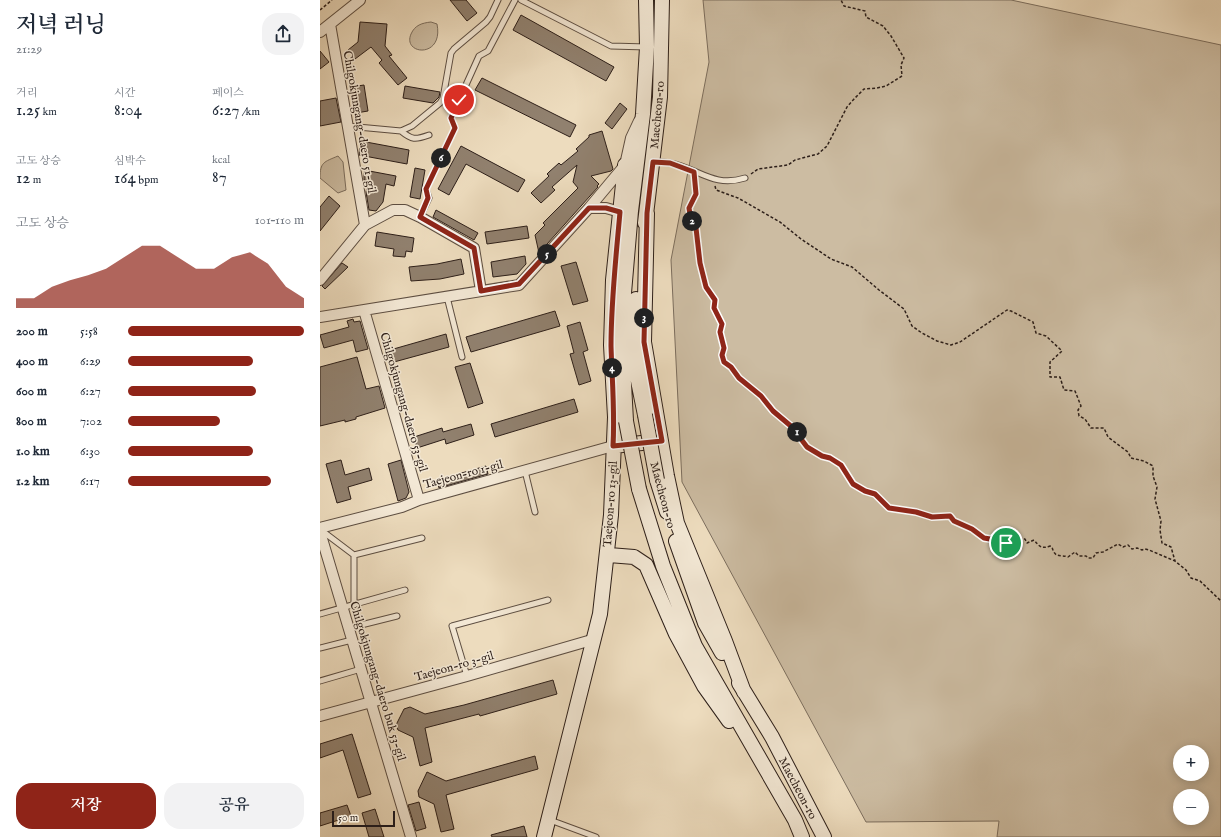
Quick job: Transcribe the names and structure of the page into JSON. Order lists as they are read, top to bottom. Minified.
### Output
{"streets":{"main road":["Maecheon-ro","Taejeon-ro 13-gil"],"street":["Chilgokjungang-daero 51-gil","Chilgokjungang-daero 53-gil","Taejeon-ro 1-gil","Taejeon-ro 3-gil","Chilgokjungang-daero buk 53-gil"]},"crossings":[["Chilgokjungang-daero 53-gil","Taejeon-ro 1-gil"],["Taejeon-ro 1-gil","Taejeon-ro 13-gil"],["Taejeon-ro 13-gil","Taejeon-ro 3-gil"],["Taejeon-ro 3-gil","Chilgokjungang-daero buk 53-gil"]],"scale_bar":"50 m","page":{"heading":["저녁 러닝","21:29"],"stats":[["거리","1.25 km"],["시간","8:04"],["페이스","6:27 /km"],["고도 상승","12 m"],["심박수","164 bpm"],["kcal","87"]],"pins":["6","2","5","3","4","1"],"chart":["고도 상승","101–110 m"],"list":[{"name":"200 m","note":"5:58"},{"name":"400 m","note":"6:29"},{"name":"600 m","note":"6:27"},{"name":"800 m","note":"7:02"},{"name":"1.0 km","note":"6:30"},{"name":"1.2 km","note":"6:17"}],"map_buttons":["+","−"],"buttons":["저장","공유"],"scale":"50 m"}}
